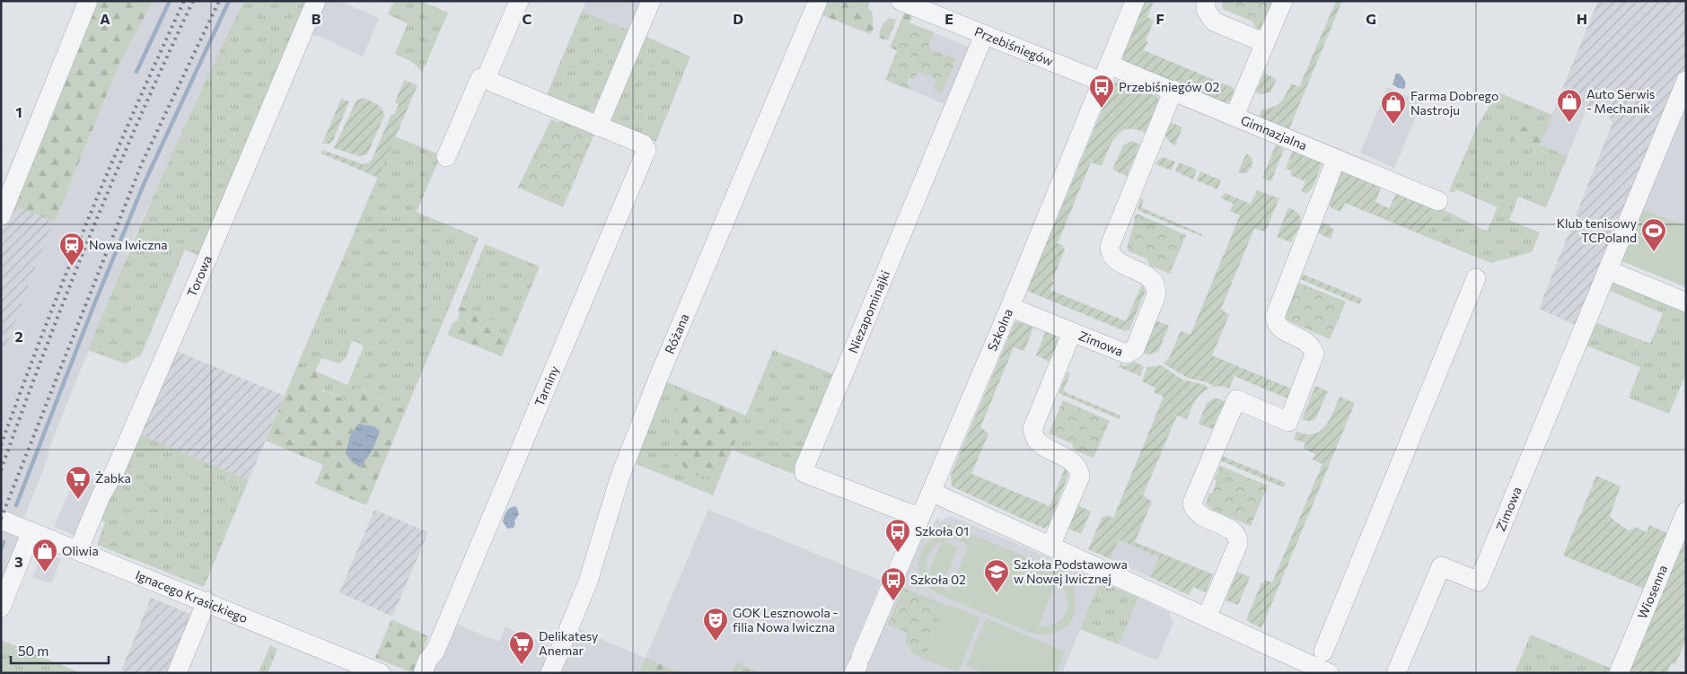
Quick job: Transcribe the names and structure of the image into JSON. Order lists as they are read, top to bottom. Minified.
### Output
{"streets":{"street":["Przebiśniegów","Gimnazjalna","Torowa","Niezapominajki","Szkolna","Różana","Zimowa","Tarniny","Wiosenna","Ignacego Krasickiego"]},"crossings":[["Przebiśniegów","Niezapominajki"],["Przebiśniegów","Szkolna"],["Gimnazjalna","Szkolna"],["Gimnazjalna","Zimowa"],["Torowa","Ignacego Krasickiego"],["Niezapominajki","Szkolna"]],"places":{"bus stop":["Przebiśniegów 02","Szkoła 01","Szkoła 02"],"shop":["Auto Serwis - Mechanik","Farma Dobrego Nastroju","Oliwia"],"sports":["Klub tenisowy TCPoland"],"station":["Nowa Iwiczna"],"supermarket":["Żabka","Delikatesy Anemar"],"school or university":["Szkoła Podstawowa w Nowej Iwicznej"],"theatre":["GOK Lesznowola - filia Nowa Iwiczna"]},"scale_bar":"50 m","grid":{"columns":["A","B","C","D","E","F","G","H"],"rows":["1","2","3"]}}
